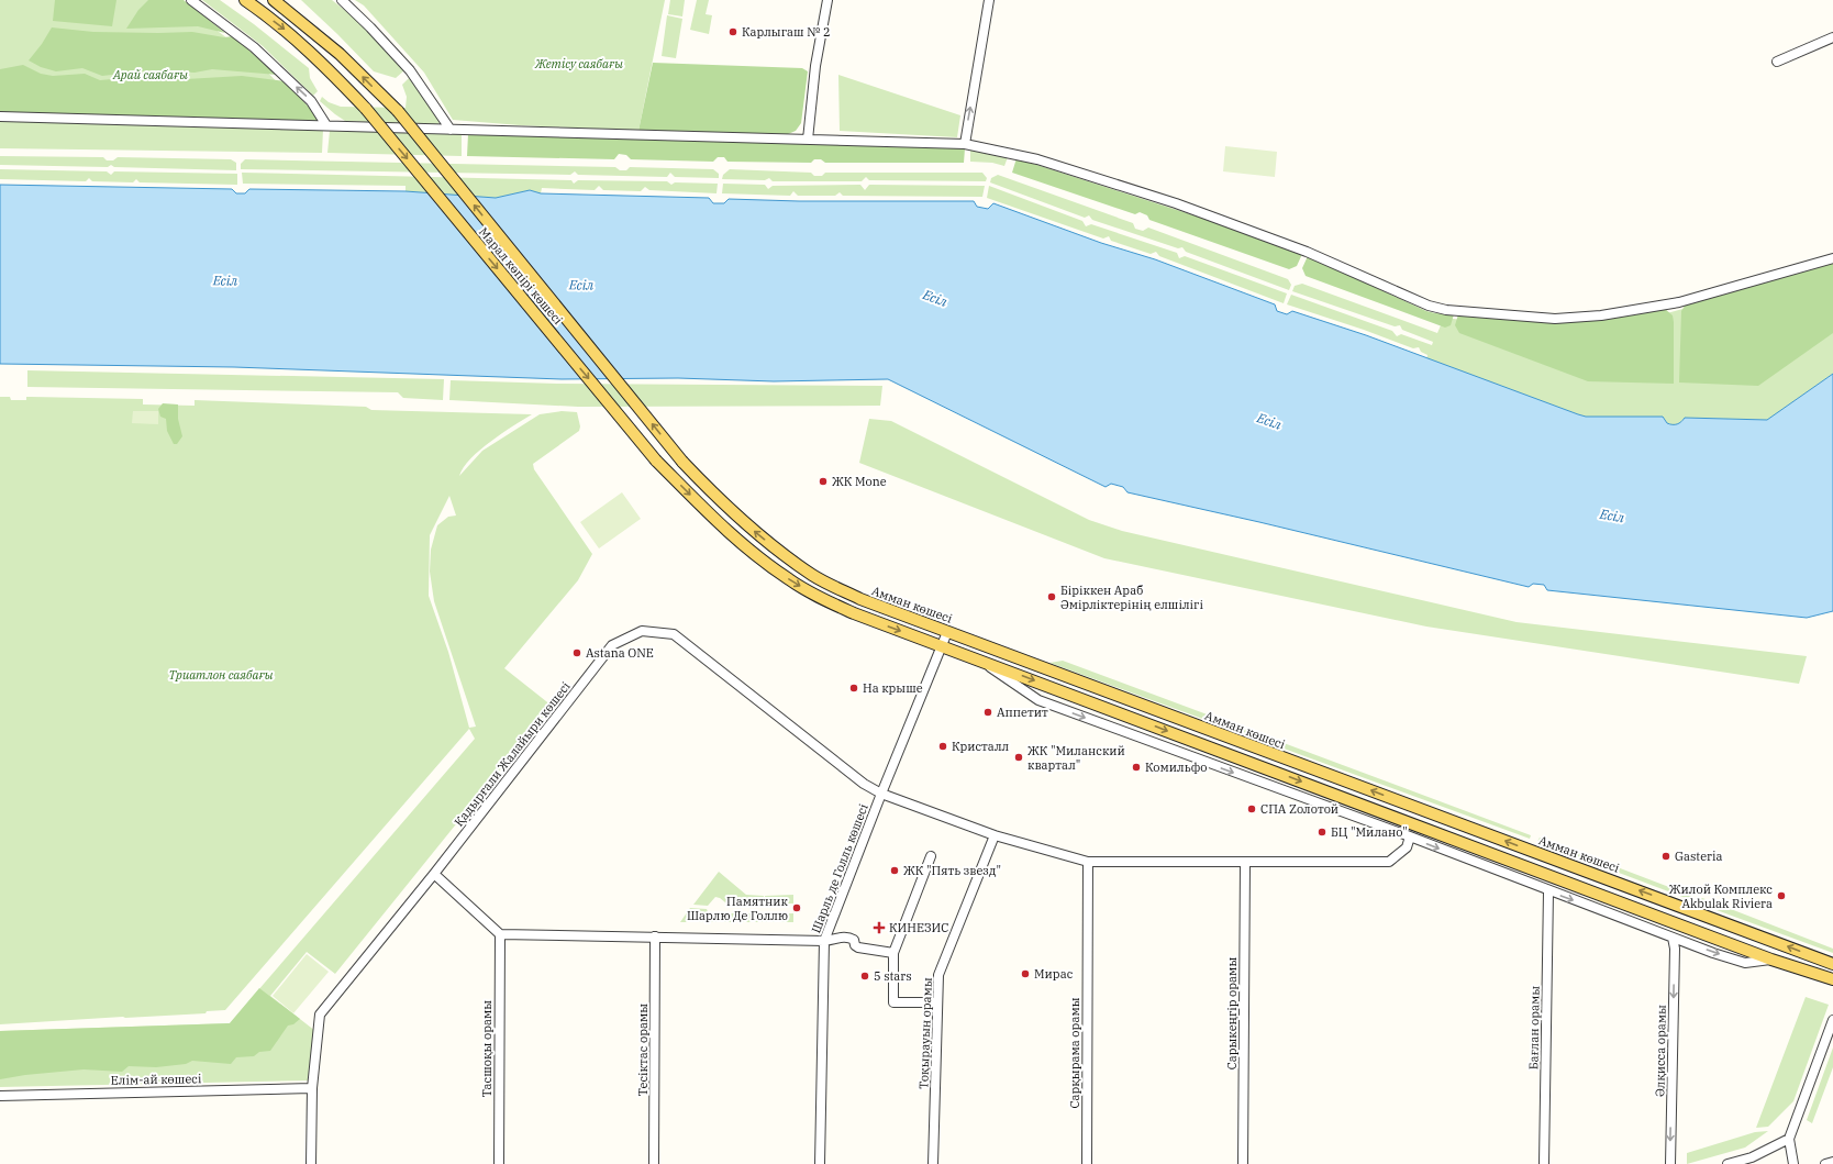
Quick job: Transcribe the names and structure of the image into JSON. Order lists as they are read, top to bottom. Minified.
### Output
{"streets":{"main road":["Марал көпірі көшесі","Амман көшесі"],"street":["Қадырғали Жалайыри көшесі","Шарль де Голль көшесі","Сарыкеңгір орамы","Бағлан орамы","Тоқырауын орамы","Тасшоқы орамы","Тесіктас орамы","Әлқисса орамы","Сарқырама орамы","Елім-ай көшесі"]},"crossings":[["Марал көпірі көшесі","Амман көшесі"],["Марал көпірі көшесі","Шарль де Голль көшесі"],["Амман көшесі","Шарль де Голль көшесі"],["Қадырғали Жалайыри көшесі","Шарль де Голль көшесі"],["Қадырғали Жалайыри көшесі","Сарыкеңгір орамы"],["Қадырғали Жалайыри көшесі","Тоқырауын орамы"],["Қадырғали Жалайыри көшесі","Сарқырама орамы"],["Қадырғали Жалайыри көшесі","Елім-ай көшесі"]],"one_way":["Әлқисса орамы"],"water":["Есіл"],"parks":["Жетісу саябағы","Арай саябағы","Триатлон саябағы"],"places":{"other":["Карлыгаш № 2","ЖК Mone","Біріккен Араб Әмірліктерінің елшілігі","Astana ONE","На крыше","Аппетит","Кристалл","ЖК \"Миланский квартал\"","Комильфо","СПА Zолотой","БЦ \"Милано\"","Gasteria","ЖК \"Пять звезд\"","Жилой Комплекс Akbulak Riviera","Памятник Шарлю Де Голлю","Мирас","5 stars"],"health":["КИНЕЗИС"]}}
